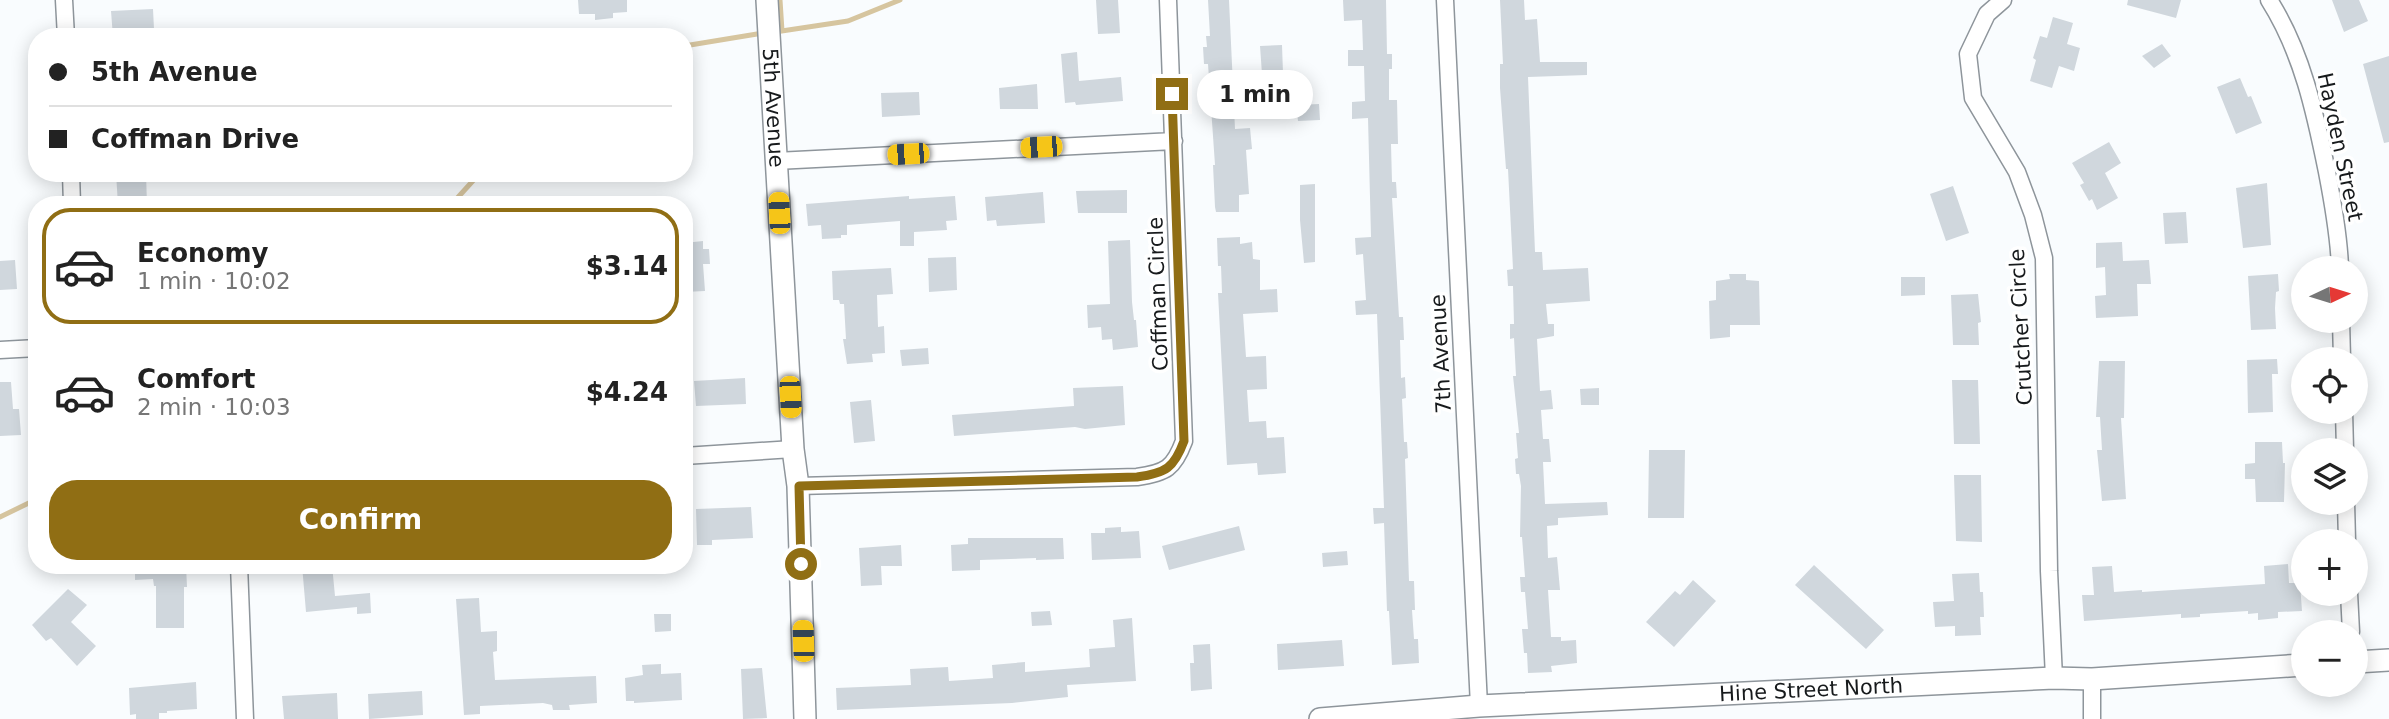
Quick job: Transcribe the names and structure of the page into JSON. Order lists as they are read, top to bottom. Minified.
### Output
{"streets":{"street":["5th Avenue","Hayden Street","Coffman Circle","Crutcher Circle","7th Avenue","Hine Street North"]},"crossings":[["5th Avenue","Coffman Circle"],["Crutcher Circle","Hine Street North"],["7th Avenue","Hine Street North"]],"north":"right","page":{"banner":["5th Avenue","Coffman Drive"],"bubble":"1 min","list":[{"name":"Economy","note":"1 min · 10:02","value":"$3.14"},{"name":"Comfort","note":"2 min · 10:03","value":"$4.24"}],"map_buttons":["+","−"],"buttons":"Confirm"}}
